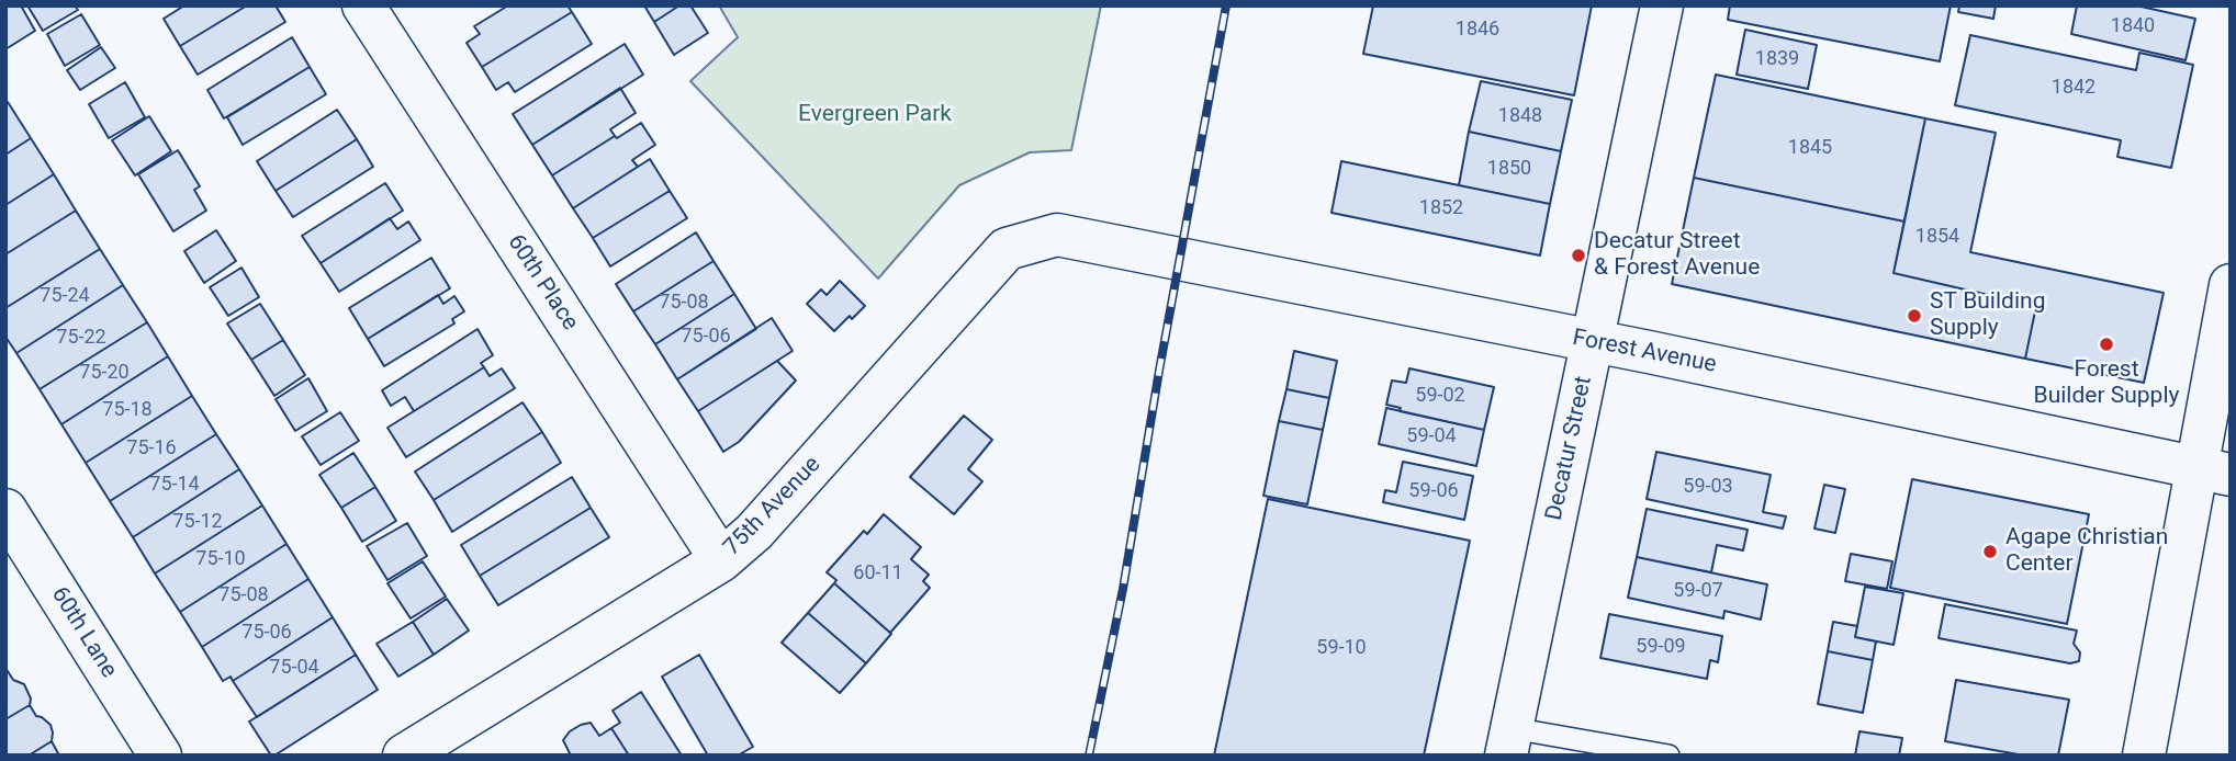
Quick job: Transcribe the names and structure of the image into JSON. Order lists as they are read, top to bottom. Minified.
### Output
{"streets":{"street":["60th Place","Forest Avenue","Decatur Street","75th Avenue","60th Lane"]},"crossings":[["60th Place","75th Avenue"],["Forest Avenue","Decatur Street"],["Forest Avenue","75th Avenue"]],"parks":["Evergreen Park"],"places":["Decatur Street & Forest Avenue","ST Building Supply","Forest Builder Supply","Agape Christian Center"],"house_numbers":["1840","1846","1839","1842","1848","1845","1850","1852","1854","75-24","75-08","75-06","75-22","75-20","59-02","75-18","59-04","75-16","75-14","59-03","59-06","75-12","75-10","60-11","59-07","75-08","75-06","59-09","59-10","75-04"]}
